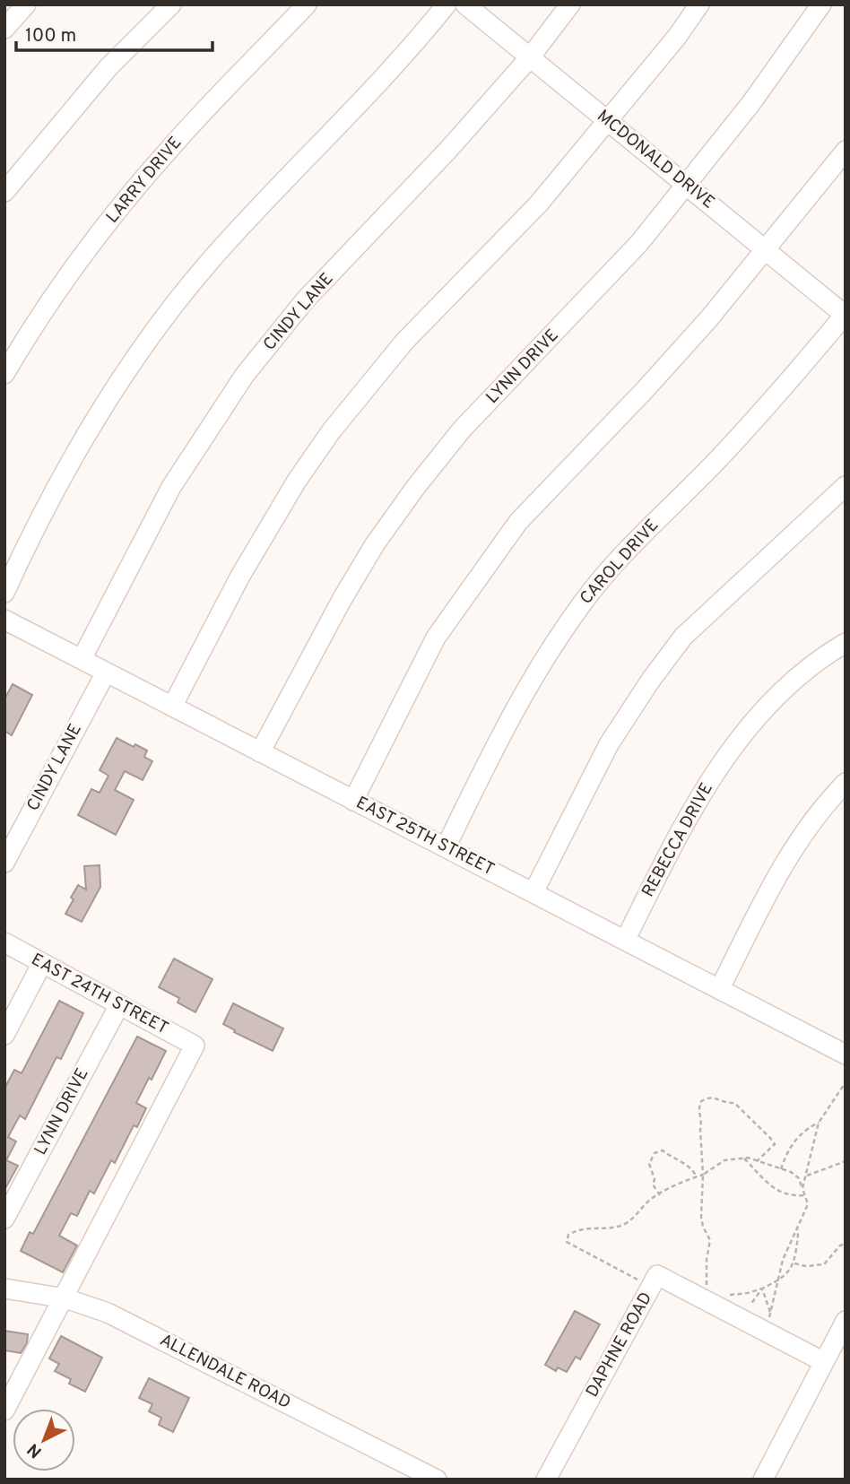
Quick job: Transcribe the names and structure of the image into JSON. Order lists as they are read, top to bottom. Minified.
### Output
{"streets":{"street":["MCDONALD DRIVE","LARRY DRIVE","CINDY LANE","LYNN DRIVE","CAROL DRIVE","EAST 25TH STREET","REBECCA DRIVE","EAST 24TH STREET","DAPHNE ROAD","ALLENDALE ROAD"]},"crossings":[["MCDONALD DRIVE","CINDY LANE"],["MCDONALD DRIVE","LYNN DRIVE"],["MCDONALD DRIVE","CAROL DRIVE"],["CINDY LANE","EAST 25TH STREET"],["LYNN DRIVE","EAST 25TH STREET"],["LYNN DRIVE","EAST 24TH STREET"],["CAROL DRIVE","EAST 25TH STREET"],["EAST 25TH STREET","REBECCA DRIVE"],["EAST 24TH STREET","ALLENDALE ROAD"]],"scale_bar":"100 m","north":"bottom left"}
